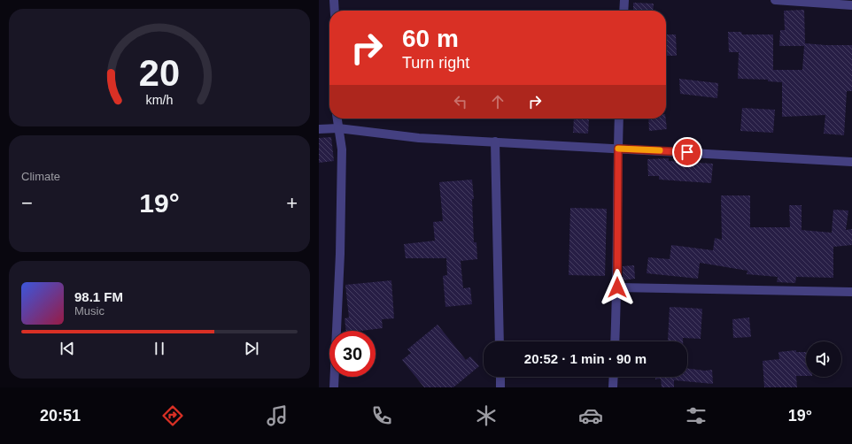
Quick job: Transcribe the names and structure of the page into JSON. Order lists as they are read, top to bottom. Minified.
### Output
{"page":{"turn":["60 m","Turn right"],"tile":"Climate","heat":["−","19°","+"],"song":["98.1 FM","Music"],"limit":"30","trip":"20:52 · 1 min · 90 m","tabs":["20:51","19°"],"gauge":["20","km/h"]}}
